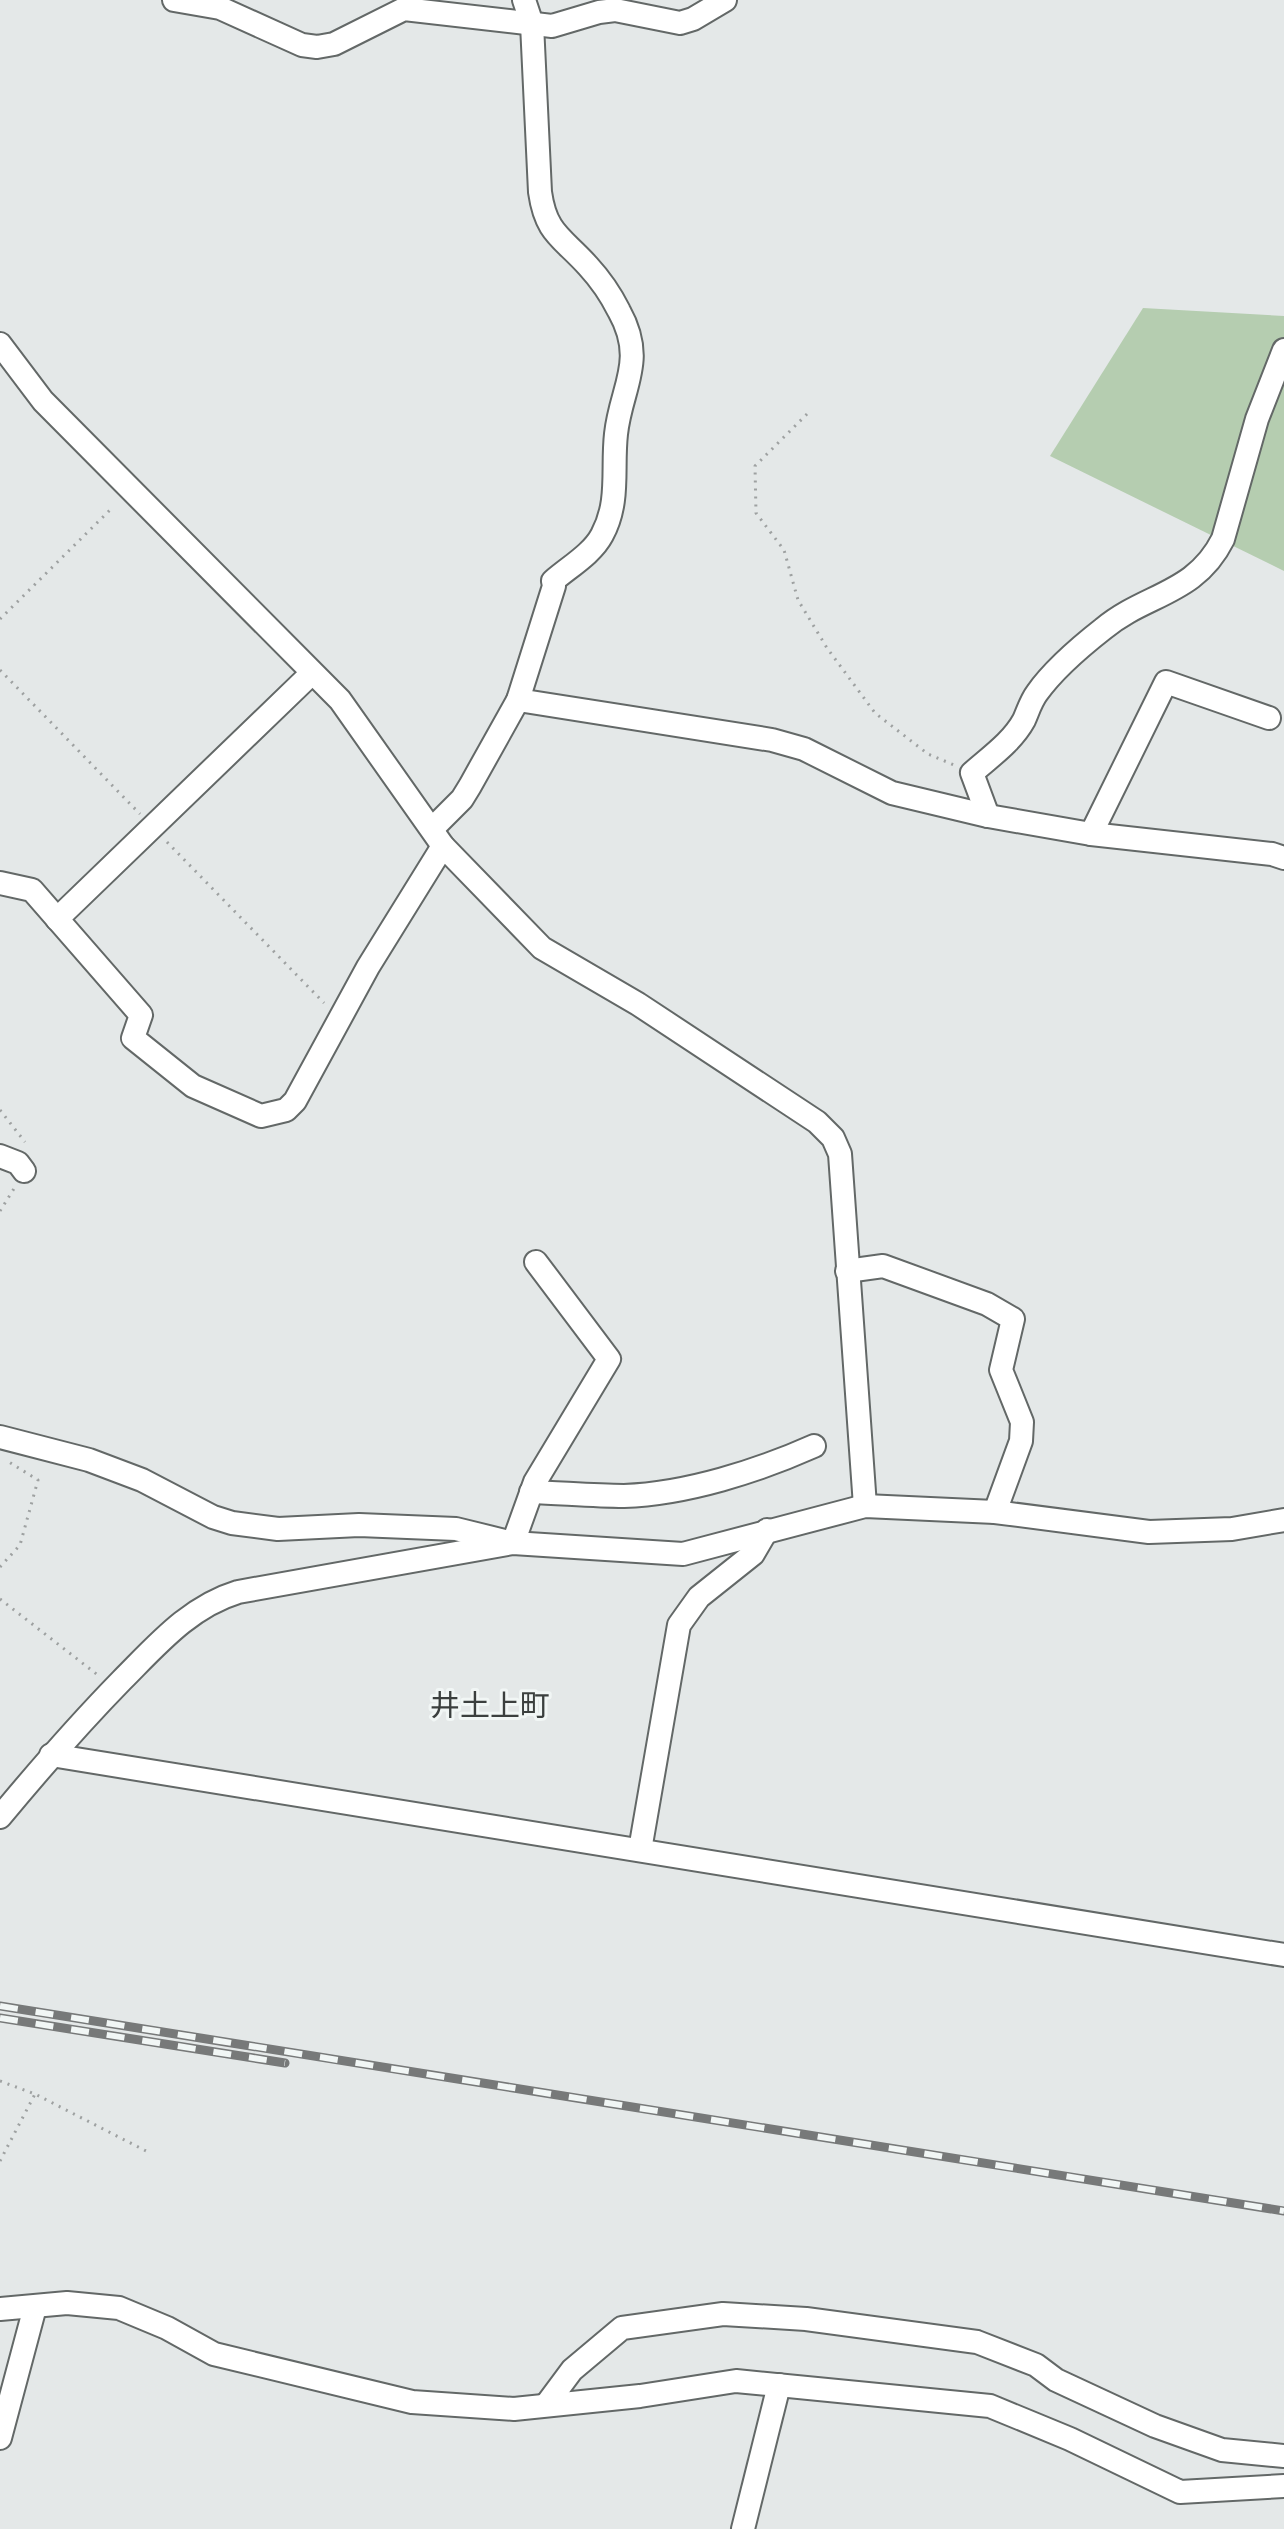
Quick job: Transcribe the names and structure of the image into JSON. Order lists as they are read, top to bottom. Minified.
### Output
{"districts":["井土上町"]}
